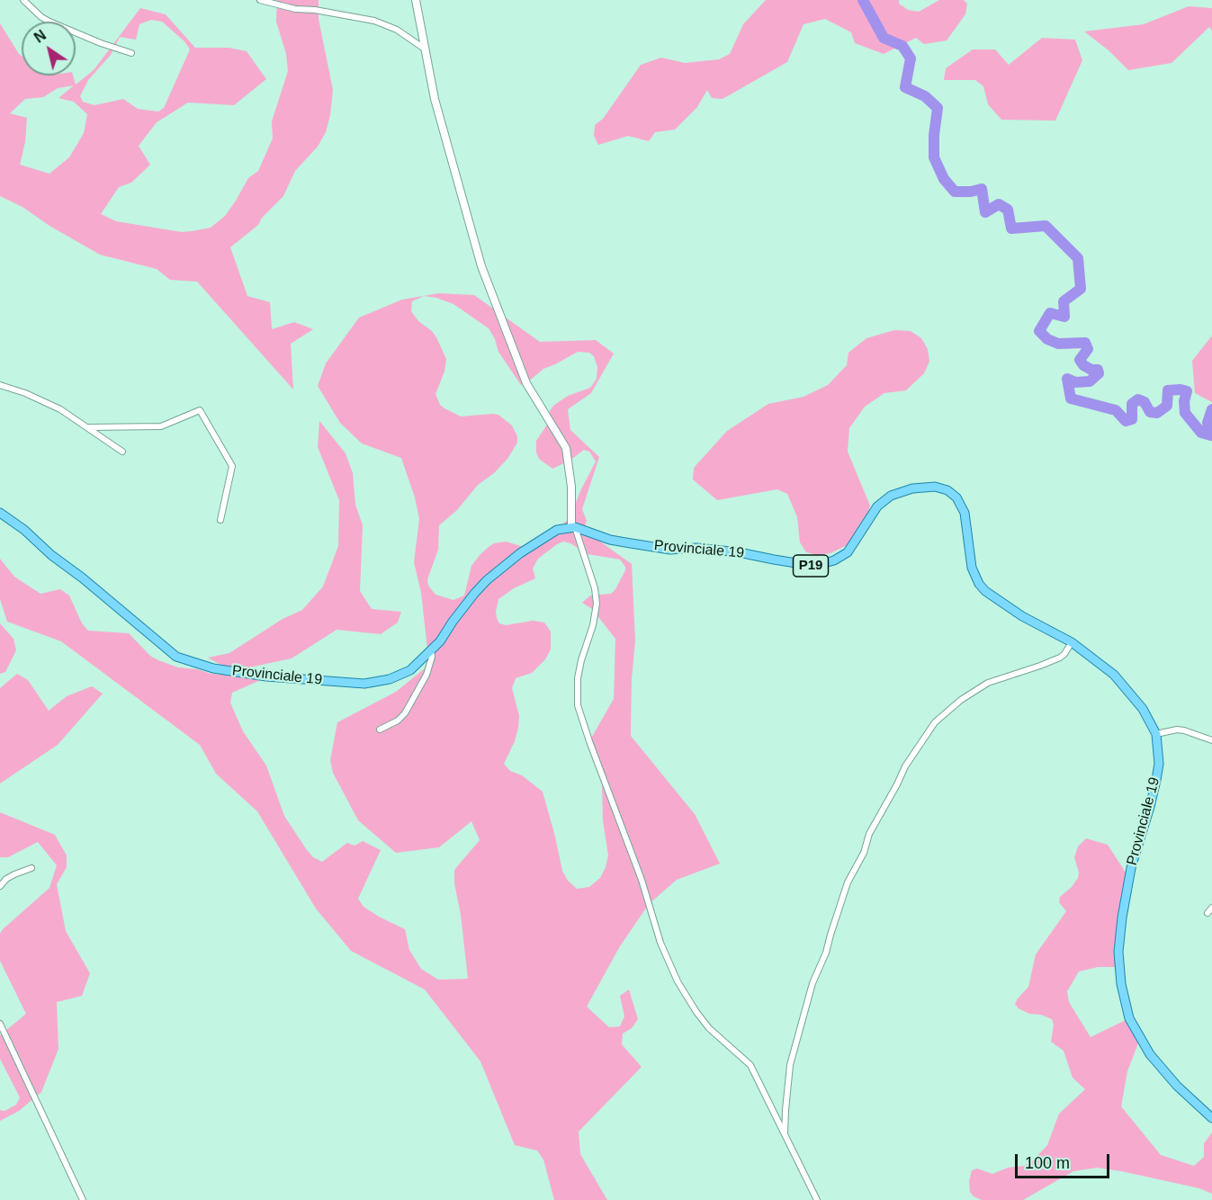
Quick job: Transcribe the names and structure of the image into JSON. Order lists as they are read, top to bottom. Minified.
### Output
{"streets":{"main road":["Provinciale 19","P19"]},"scale_bar":"100 m","north":"top left"}
